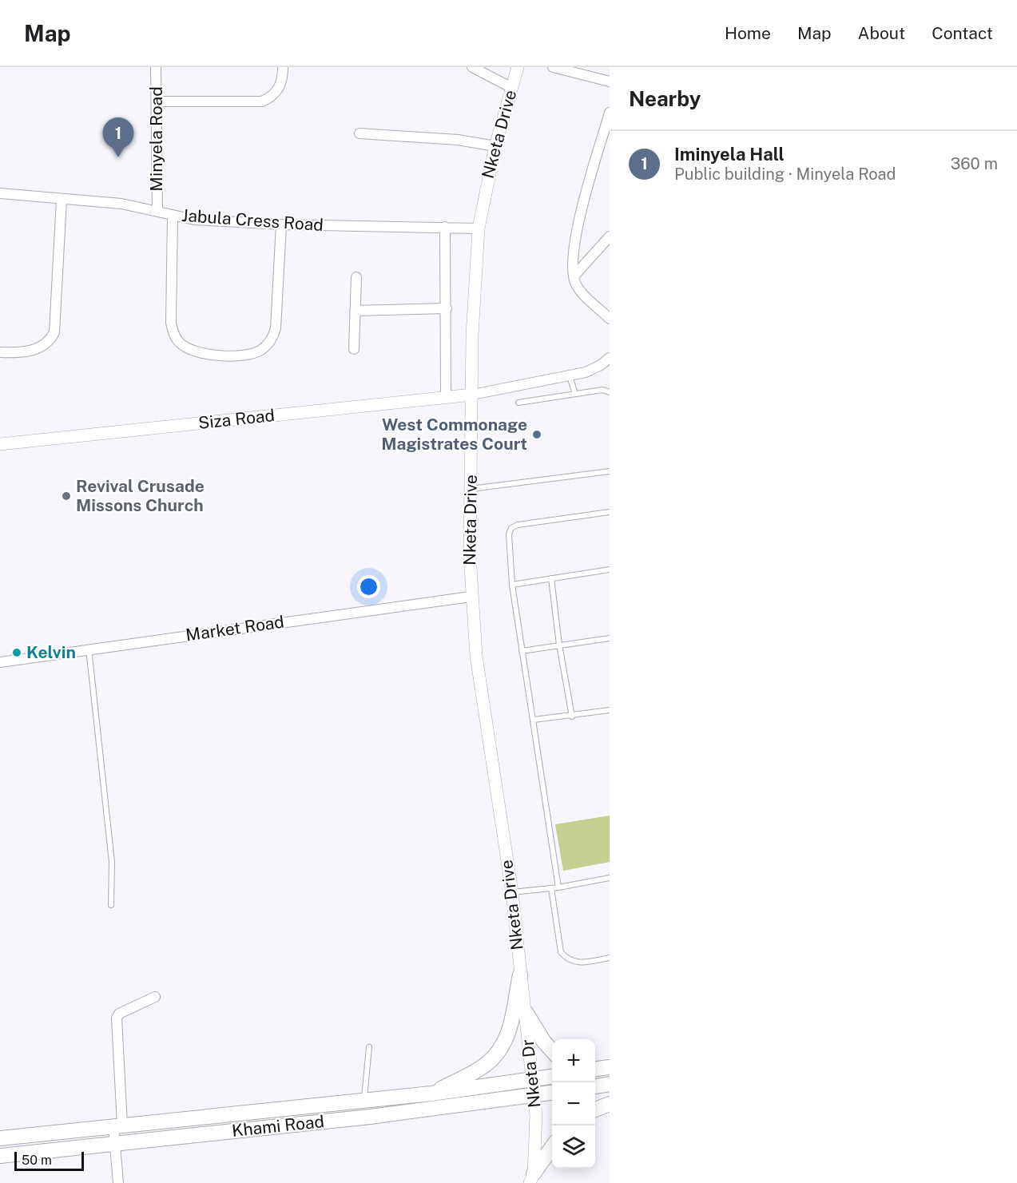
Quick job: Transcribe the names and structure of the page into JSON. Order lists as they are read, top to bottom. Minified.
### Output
{"streets":{"main road":["Khami Road"],"street":["Nketa Drive","Minyela Road","Jabula Cress Road","Siza Road","Market Road","Nketa Dr"]},"crossings":[["Nketa Drive","Jabula Cress Road"],["Nketa Drive","Siza Road"],["Nketa Drive","Market Road"],["Nketa Drive","Nketa Dr"],["Minyela Road","Jabula Cress Road"],["Nketa Dr","Khami Road"]],"places":["West Commonage Magistrates Court","Revival Crusade Missons Church","Kelvin"],"scale_bar":"50 m","page":{"header":"Map","nav":["Home","Map","About","Contact"],"heading":"Nearby","pins":"1","list":[{"mark":"1","name":"Iminyela Hall","note":"Public building · Minyela Road","value":"360 m"}],"map_buttons":["+","−"],"scale":"50 m"}}
